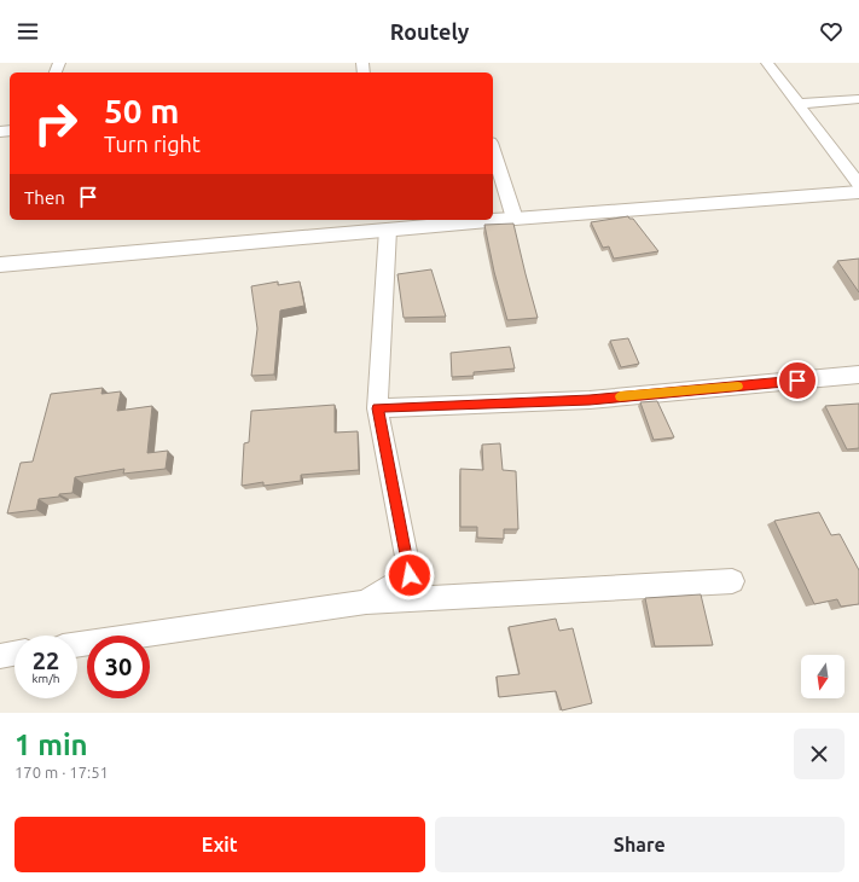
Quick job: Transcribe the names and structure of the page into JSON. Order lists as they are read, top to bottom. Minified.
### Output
{"north":"bottom","page":{"header":"Routely","turn":["50 m","Turn right"],"then":"Then","speed":"22 km/h","limit":"30","heading":["1 min","170 m · 17:51"],"buttons":["Exit","Share"]}}
